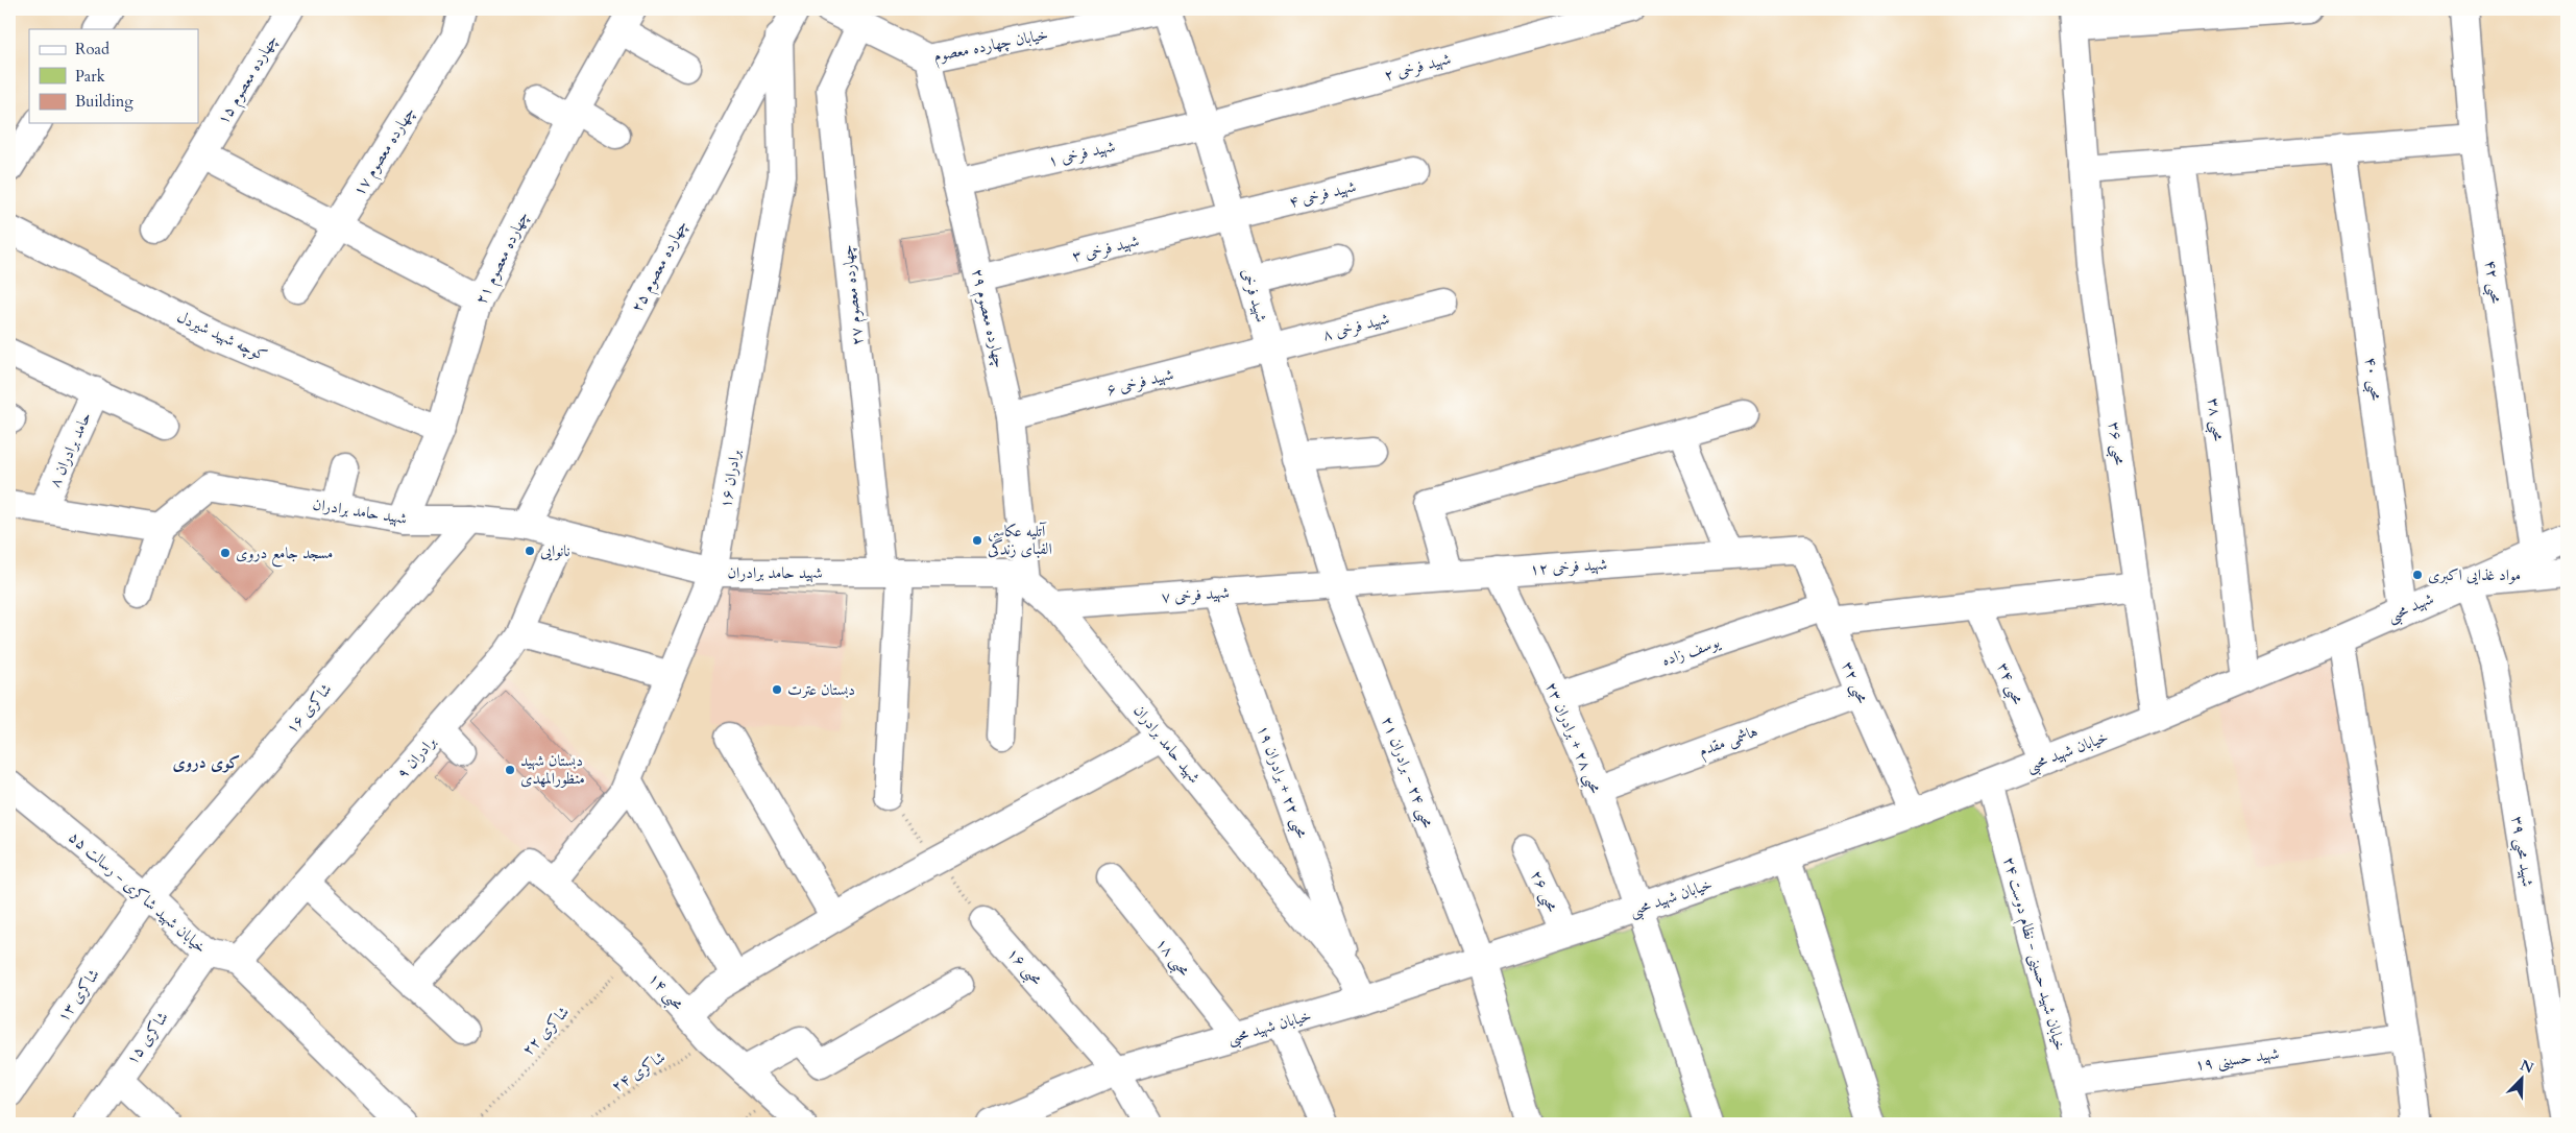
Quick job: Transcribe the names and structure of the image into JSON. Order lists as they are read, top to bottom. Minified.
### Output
{"streets":{"street":["خیابان چهارده معصوم","شهید فرخی ۲","چهارده معصوم ۱۵","چهارده معصوم ۱۷","شهید فرخی ۱","شهید فرخی ۴","شهید فرخی ۳","چهارده معصوم ۲۱","چهارده معصوم ۲۵","محبی ۴۲","چهارده معصوم ۲۷","شهید فرخی","چهارده معصوم ۲۹","شهید فرخی ۸","کوچه شهید شیردل","محبی ۴۰","شهید فرخی ۶","محبی ۳۸","محبی ۳۶","حامد برادران ۸","برادران ۱۶","شهید حامد برادران","شهید فرخی ۱۲","شهید فرخی ۷","شهید محبی","یوسف زاده","محبی ۳۲","محبی ۳۴","شاکری ۱۶","محبی ۲۸ + برادران ۲۳","هاشمی مقدم","خیابان شهید محبی","برادران ۹","محبی ۲۴ - برادران ۲۱","محبی ۲۲ + برادران ۱۹","شهید محبی ۳۹","محبی ۲۶","خیابان شهید شاکری - رسالت ۵۵","خیابان شهید حسینی - نظام دوست ۲۴","محبی ۱۸","محبی ۱۶","محبی ۱۴","شاکری ۱۳","شاکری ۱۵","شهید حسینی ۱۹"],"path":["شاکری ۲۲","شاکری ۲۴"]},"crossings":[["خیابان چهارده معصوم","چهارده معصوم ۲۷"],["خیابان چهارده معصوم","چهارده معصوم ۲۹"],["شهید فرخی ۲","شهید فرخی ۱"],["شهید فرخی ۲","شهید فرخی"],["شهید فرخی ۱","شهید فرخی"],["شهید فرخی ۱","چهارده معصوم ۲۹"],["شهید فرخی ۴","شهید فرخی ۳"],["شهید فرخی ۴","شهید فرخی"],["شهید فرخی ۳","شهید فرخی"],["شهید فرخی ۳","چهارده معصوم ۲۹"],["چهارده معصوم ۲۱","کوچه شهید شیردل"],["چهارده معصوم ۲۱","شهید حامد برادران"],["چهارده معصوم ۲۵","برادران ۱۶"],["چهارده معصوم ۲۵","شهید حامد برادران"],["محبی ۴۲","شهید محبی"],["چهارده معصوم ۲۷","شهید حامد برادران"],["شهید فرخی","شهید فرخی ۸"],["شهید فرخی","شهید فرخی ۶"],["شهید فرخی","شهید فرخی ۱۲"],["شهید فرخی","شهید فرخی ۷"],["شهید فرخی","محبی ۲۴ - برادران ۲۱"],["چهارده معصوم ۲۹","شهید فرخی ۶"],["چهارده معصوم ۲۹","شهید حامد برادران"],["شهید فرخی ۸","شهید فرخی ۶"],["محبی ۴۰","شهید محبی"],["محبی ۳۸","خیابان شهید محبی"],["محبی ۳۶","یوسف زاده"],["محبی ۳۶","خیابان شهید محبی"],["برادران ۱۶","شهید حامد برادران"],["برادران ۱۶","محبی ۱۴"],["شهید حامد برادران","شهید فرخی ۷"],["شهید حامد برادران","شاکری ۱۶"],["شهید حامد برادران","خیابان شهید محبی"],["شهید حامد برادران","برادران ۹"],["شهید حامد برادران","محبی ۲۲ + برادران ۱۹"],["شهید فرخی ۱۲","شهید فرخی ۷"],["شهید فرخی ۱۲","محبی ۳۲"],["شهید فرخی ۱۲","محبی ۲۸ + برادران ۲۳"],["شهید فرخی ۱۲","محبی ۲۴ - برادران ۲۱"],["شهید فرخی ۷","محبی ۲۴ - برادران ۲۱"],["شهید فرخی ۷","محبی ۲۲ + برادران ۱۹"],["شهید محبی","خیابان شهید محبی"],["شهید محبی","شهید محبی ۳۹"],["یوسف زاده","محبی ۳۲"],["یوسف زاده","محبی ۳۴"],["یوسف زاده","محبی ۲۸ + برادران ۲۳"],["محبی ۳۲","هاشمی مقدم"],["محبی ۳۲","خیابان شهید محبی"],["محبی ۳۴","خیابان شهید محبی"],["شاکری ۱۶","خیابان شهید شاکری - رسالت ۵۵"],["شاکری ۱۶","شاکری ۱۳"],["محبی ۲۸ + برادران ۲۳","هاشمی مقدم"],["محبی ۲۸ + برادران ۲۳","خیابان شهید محبی"],["خیابان شهید محبی","محبی ۲۴ - برادران ۲۱"],["خیابان شهید محبی","محبی ۲۶"],["خیابان شهید محبی","خیابان شهید حسینی - نظام دوست ۲۴"],["خیابان شهید محبی","محبی ۱۸"],["خیابان شهید محبی","محبی ۱۶"],["برادران ۹","خیابان شهید شاکری - رسالت ۵۵"],["خیابان شهید شاکری - رسالت ۵۵","شاکری ۱۳"],["خیابان شهید شاکری - رسالت ۵۵","شاکری ۱۵"],["خیابان شهید حسینی - نظام دوست ۲۴","شهید حسینی ۱۹"],["محبی ۱۴","شاکری ۲۲"],["محبی ۱۴","شاکری ۲۴"]],"districts":["کوی دروی"],"places":["آتلیه عکاسی الفبای زندگی","نانوایی","مسجد جامع دروی","مواد غذایی اکبری","دبستان عترت","دبستان شهید منظورالمهدی"],"legend":["Road","Park","Building"],"north":"top right"}
